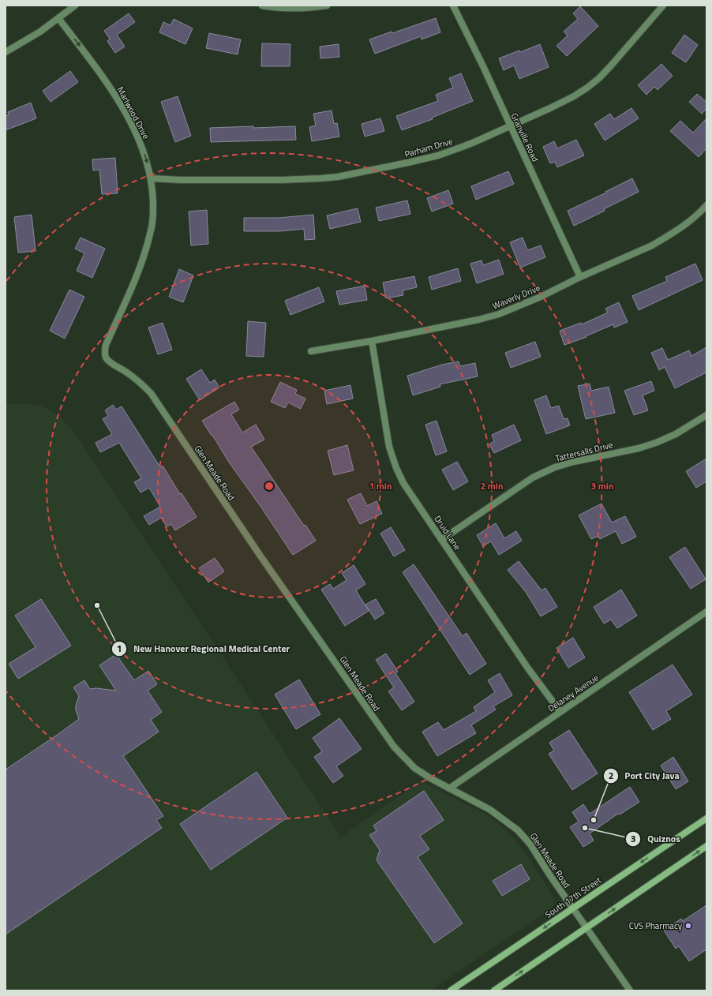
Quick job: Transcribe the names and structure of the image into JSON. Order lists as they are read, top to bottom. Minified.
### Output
{"streets":{"main road":["South 17th Street"],"street":["Marlwood Drive","Granville Road","Parham Drive","Waverly Drive","Tattersalls Drive","Glen Meade Road","Druid Lane","Delaney Avenue"]},"crossings":[["Marlwood Drive","Parham Drive"],["Marlwood Drive","Glen Meade Road"],["Granville Road","Parham Drive"],["Granville Road","Waverly Drive"],["Waverly Drive","Druid Lane"],["Tattersalls Drive","Druid Lane"],["Glen Meade Road","Delaney Avenue"],["Glen Meade Road","South 17th Street"],["Druid Lane","Delaney Avenue"]],"one_way":["Marlwood Drive"],"places":["New Hanover Regional Medical Center","Port City Java","Quiznos","CVS Pharmacy"],"rings":["1 min","2 min","3 min"]}
